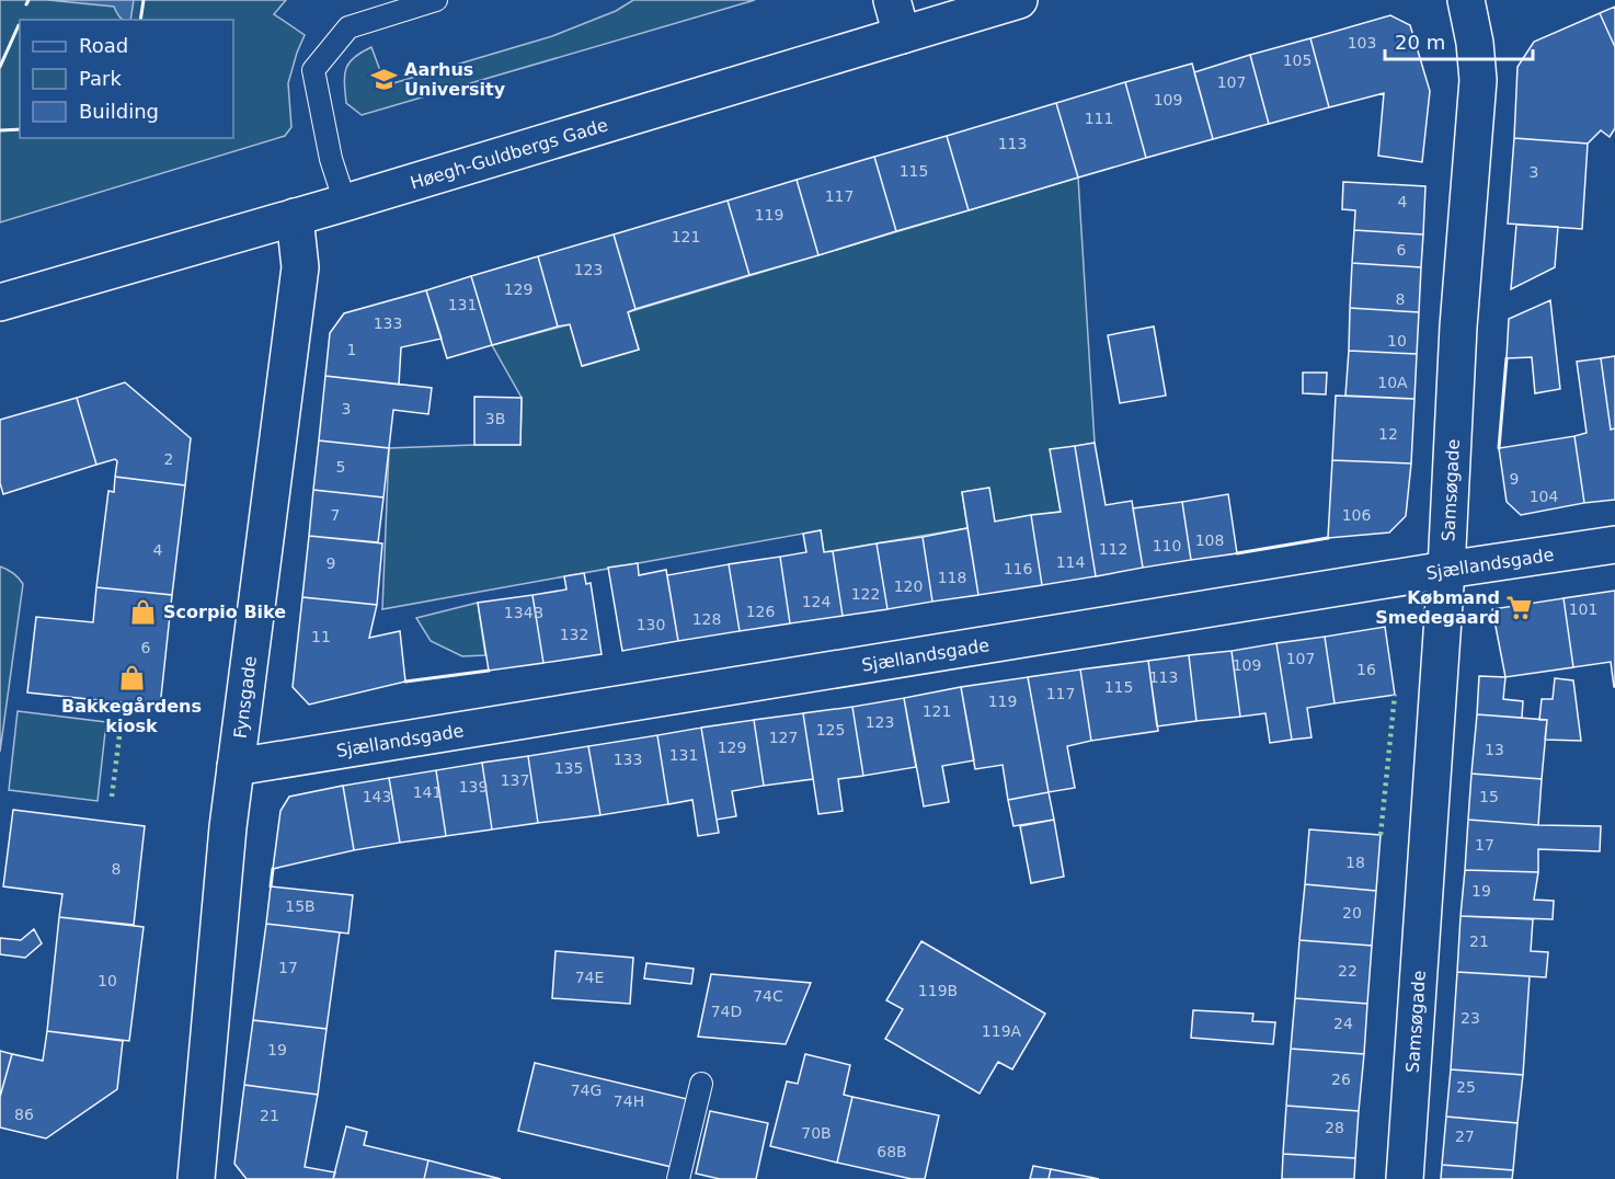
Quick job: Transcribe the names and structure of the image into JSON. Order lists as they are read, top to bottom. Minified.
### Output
{"streets":{"street":["Høegh-Guldbergs Gade","Samsøgade","Sjællandsgade","Fynsgade"]},"crossings":[["Høegh-Guldbergs Gade","Fynsgade"],["Samsøgade","Sjællandsgade"],["Sjællandsgade","Fynsgade"]],"places":{"school or university":["Aarhus University"],"supermarket":["Købmand Smedegaard"],"shop":["Scorpio Bike","Bakkegårdens kiosk"]},"house_numbers":["103","105","107","109","111","113","115","3","117","4","119","121","6","123","129","8","131","133","10","1","10A","3","3B","12","2","5","9","104","7","106","108","110","112","4","114","9","116","118","120","122","124","101","126","134B","128","130","132","11","6","107","109","16","113","115","117","119","121","123","125","127","129","13","131","133","135","137","139","141","143","15","17","18","8","19","15B","20","21","17","22","74E","10","119B","74C","74D","23","24","119A","19","26","25","74G","74H","86","21","28","70B","27","68B"],"legend":["Road","Park","Building"],"scale_bar":"20 m"}
